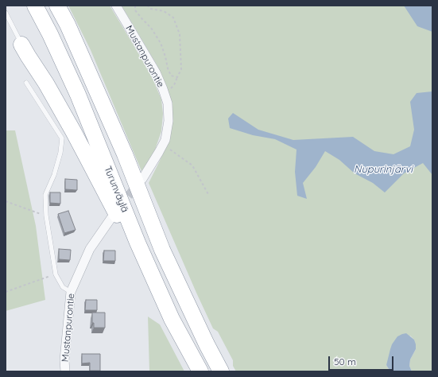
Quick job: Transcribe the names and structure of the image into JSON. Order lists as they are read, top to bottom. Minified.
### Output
{"streets":{"highway":["Turunväylä"],"street":["Mustanpurontie"]},"water":["Nupurinjärvi"],"scale_bar":"50 m"}
